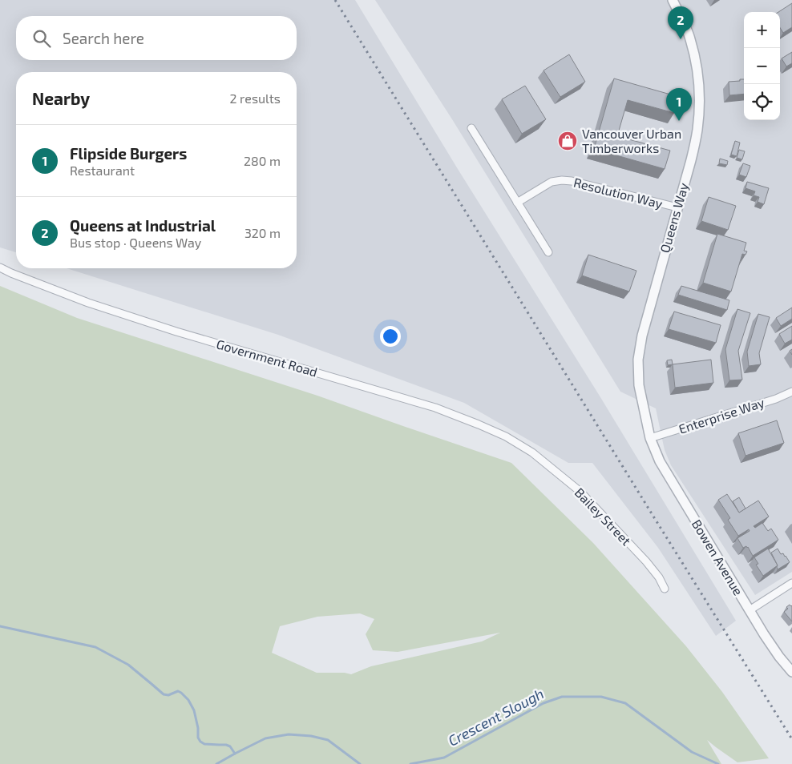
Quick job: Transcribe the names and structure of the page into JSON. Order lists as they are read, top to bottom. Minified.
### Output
{"streets":{"street":["Resolution Way","Queens Way","Government Road","Enterprise Way","Bailey Street","Bowen Avenue"]},"crossings":[["Resolution Way","Queens Way"],["Queens Way","Enterprise Way"],["Queens Way","Bowen Avenue"],["Government Road","Bailey Street"],["Enterprise Way","Bowen Avenue"]],"water":["Crescent Slough"],"places":{"shop":["Vancouver Urban Timberworks"]},"page":{"pins":["2","1"],"map_buttons":["+","−"],"search":"Search here","heading":["Nearby","2 results"],"list":[{"mark":"1","name":"Flipside Burgers","note":"Restaurant","value":"280 m"},{"mark":"2","name":"Queens at Industrial","note":"Bus stop · Queens Way","value":"320 m"}]}}
